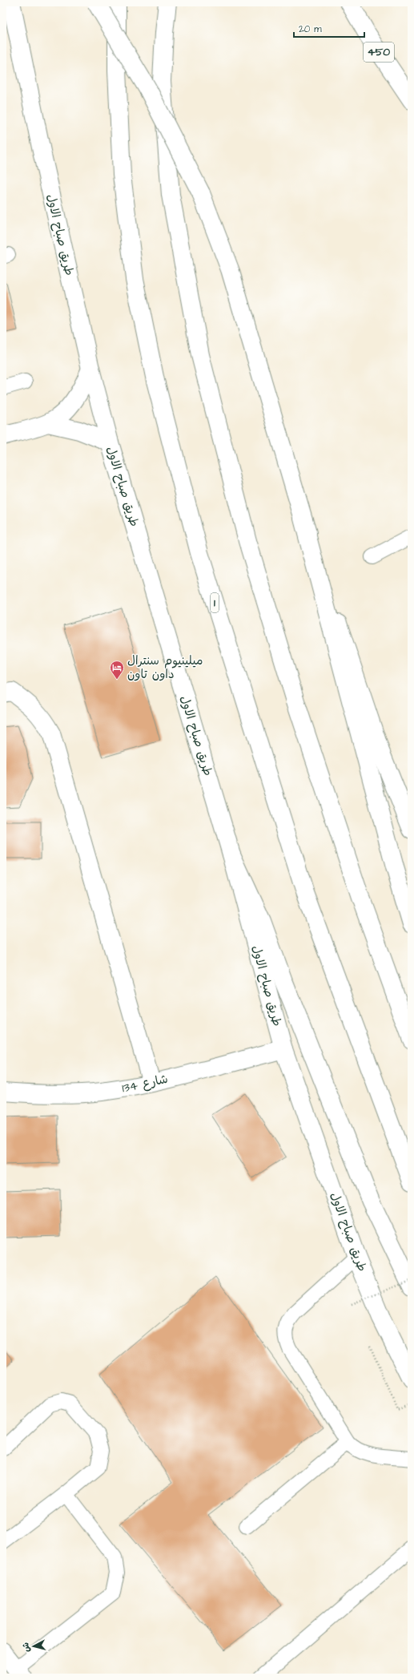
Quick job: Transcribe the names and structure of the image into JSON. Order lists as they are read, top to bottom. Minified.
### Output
{"streets":{"main road":["450","طريق صباح الاول","1","شارع 134"]},"crossings":[["طريق صباح الاول","شارع 134"]],"places":{"hotel":["ميلينيوم سنترال داون تاون"]},"scale_bar":"20 m","north":"left"}
